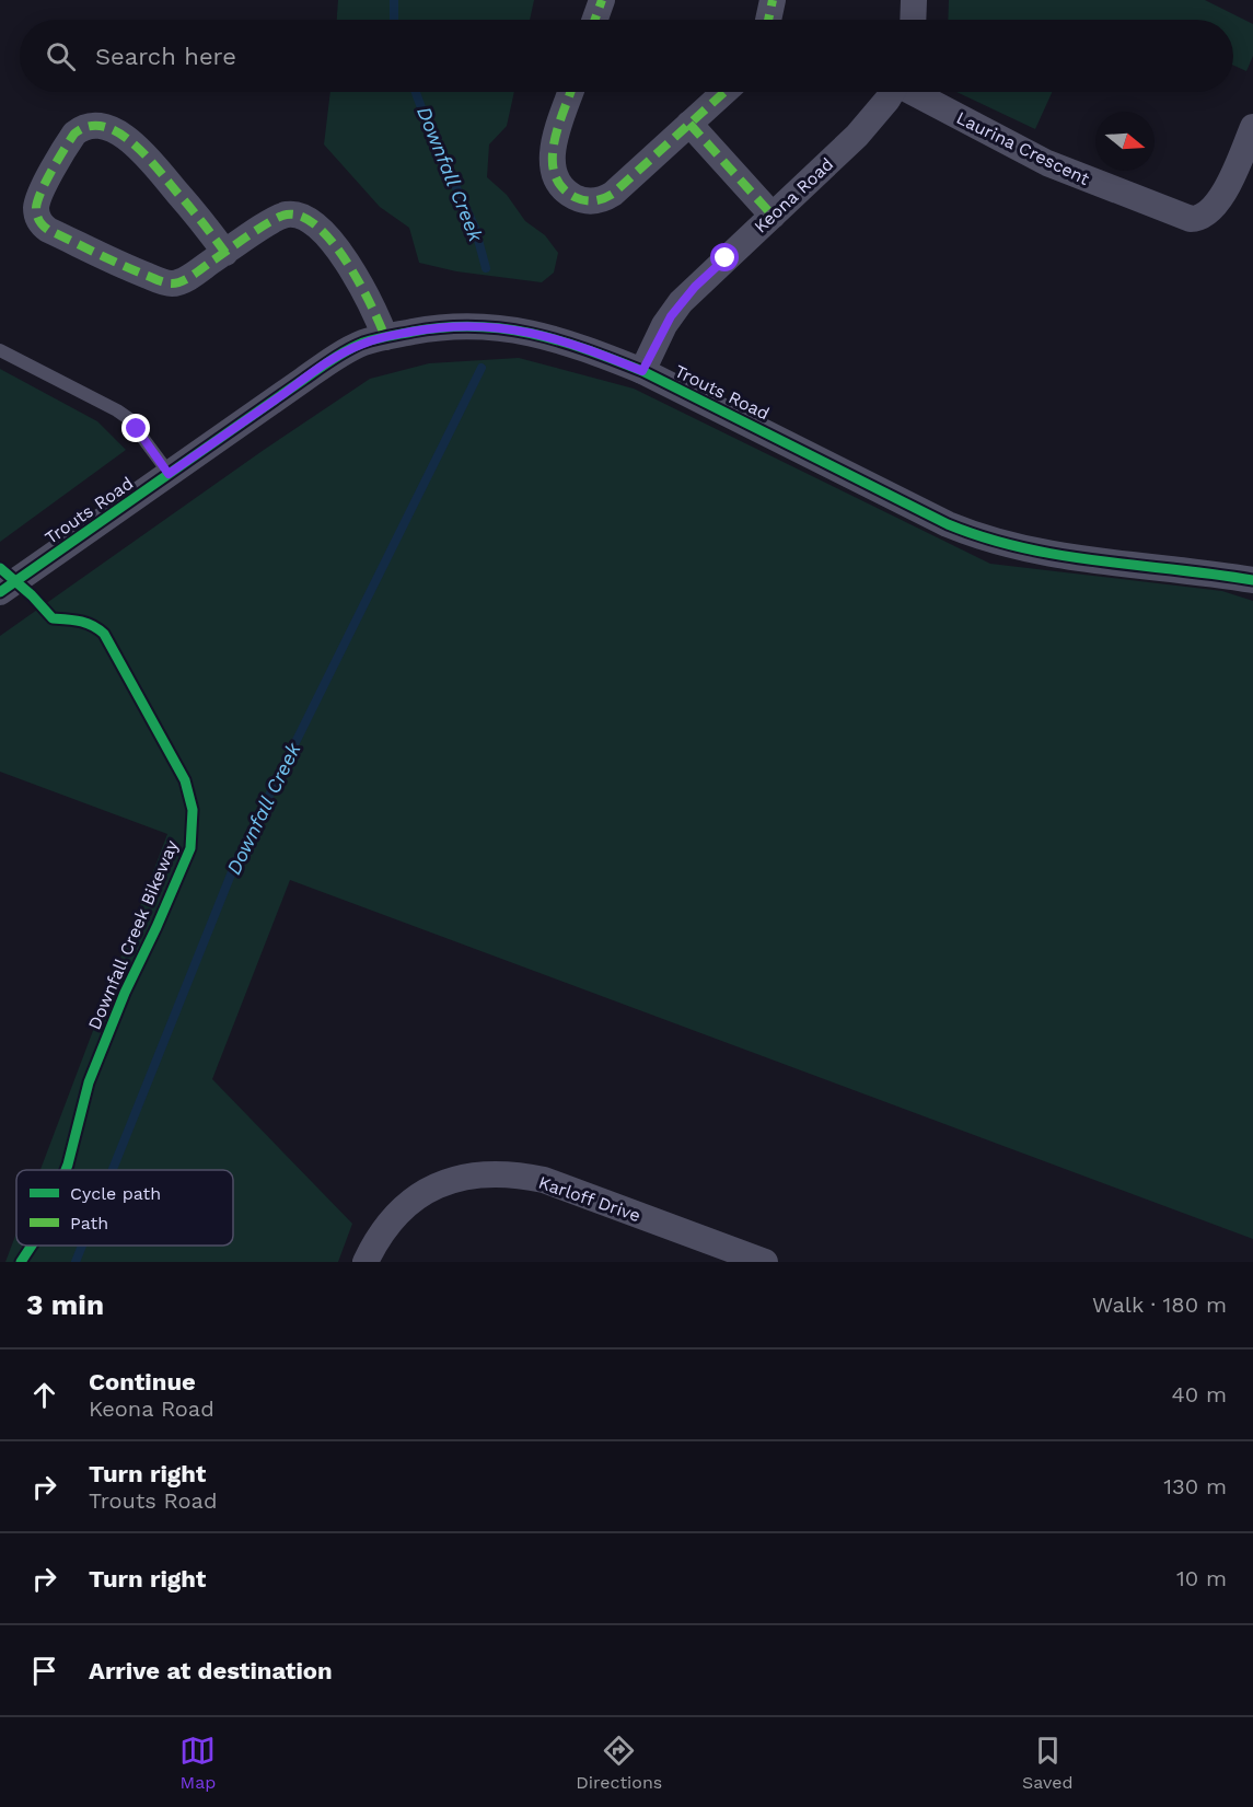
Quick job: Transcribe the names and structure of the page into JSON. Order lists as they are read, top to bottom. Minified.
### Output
{"streets":{"street":["Laurina Crescent","Keona Road","Trouts Road","Karloff Drive"],"cycle path":["Downfall Creek Bikeway"]},"crossings":[["Keona Road","Trouts Road"]],"water":["Downfall Creek"],"legend":["Cycle path","Path"],"north":"right","page":{"search":"Search here","heading":["3 min","Walk · 180 m"],"list":[["Continue","Keona Road","40 m"],["Turn right","Trouts Road","130 m"],["Turn right","10 m"],"Arrive at destination"],"nav":["Map","Directions","Saved"]}}
